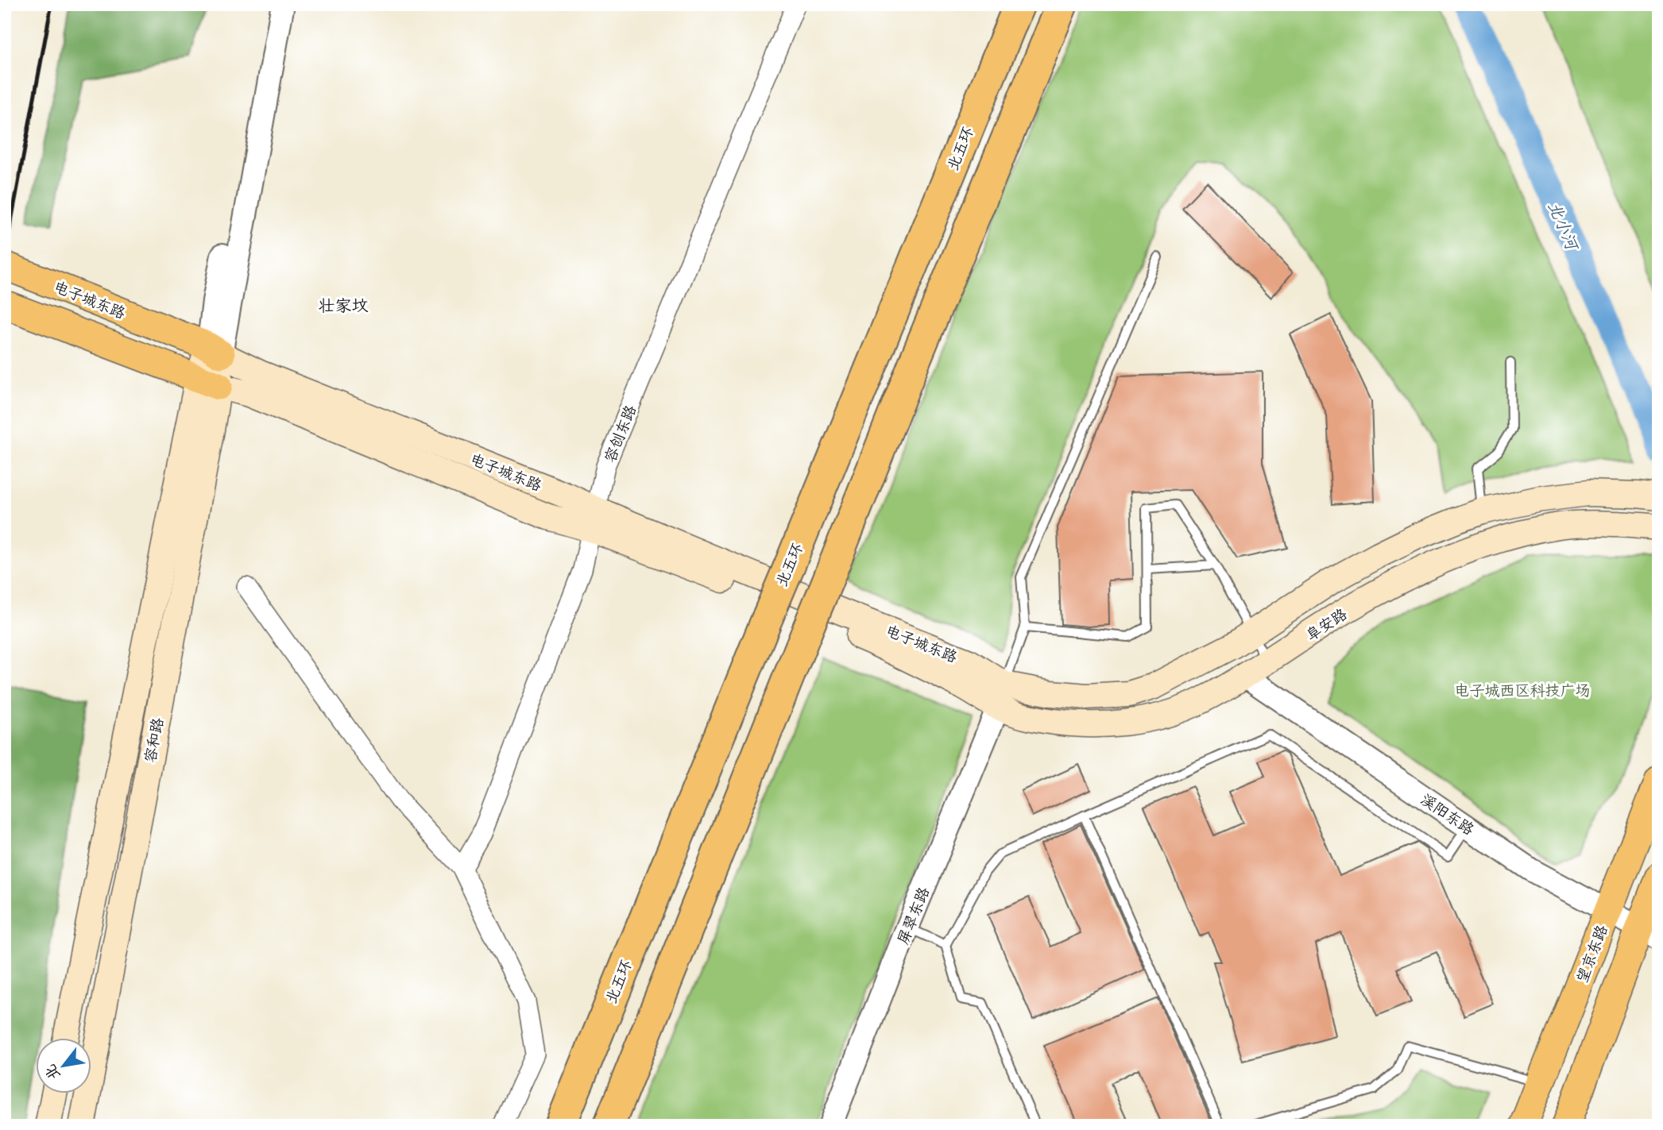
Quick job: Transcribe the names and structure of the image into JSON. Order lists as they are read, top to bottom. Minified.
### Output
{"streets":{"highway":["北五环"],"main road":["电子城东路","阜安路","容和路","望京东路"],"street":["容创东路","溪阳东路","屏翠东路"]},"crossings":[["电子城东路","容创东路"],["电子城东路","阜安路"],["电子城东路","容和路"],["电子城东路","屏翠东路"],["阜安路","溪阳东路"],["阜安路","屏翠东路"],["溪阳东路","望京东路"]],"districts":["壮家坟"],"water":["北小河"],"parks":["电子城西区科技广场"],"north":"bottom left"}
